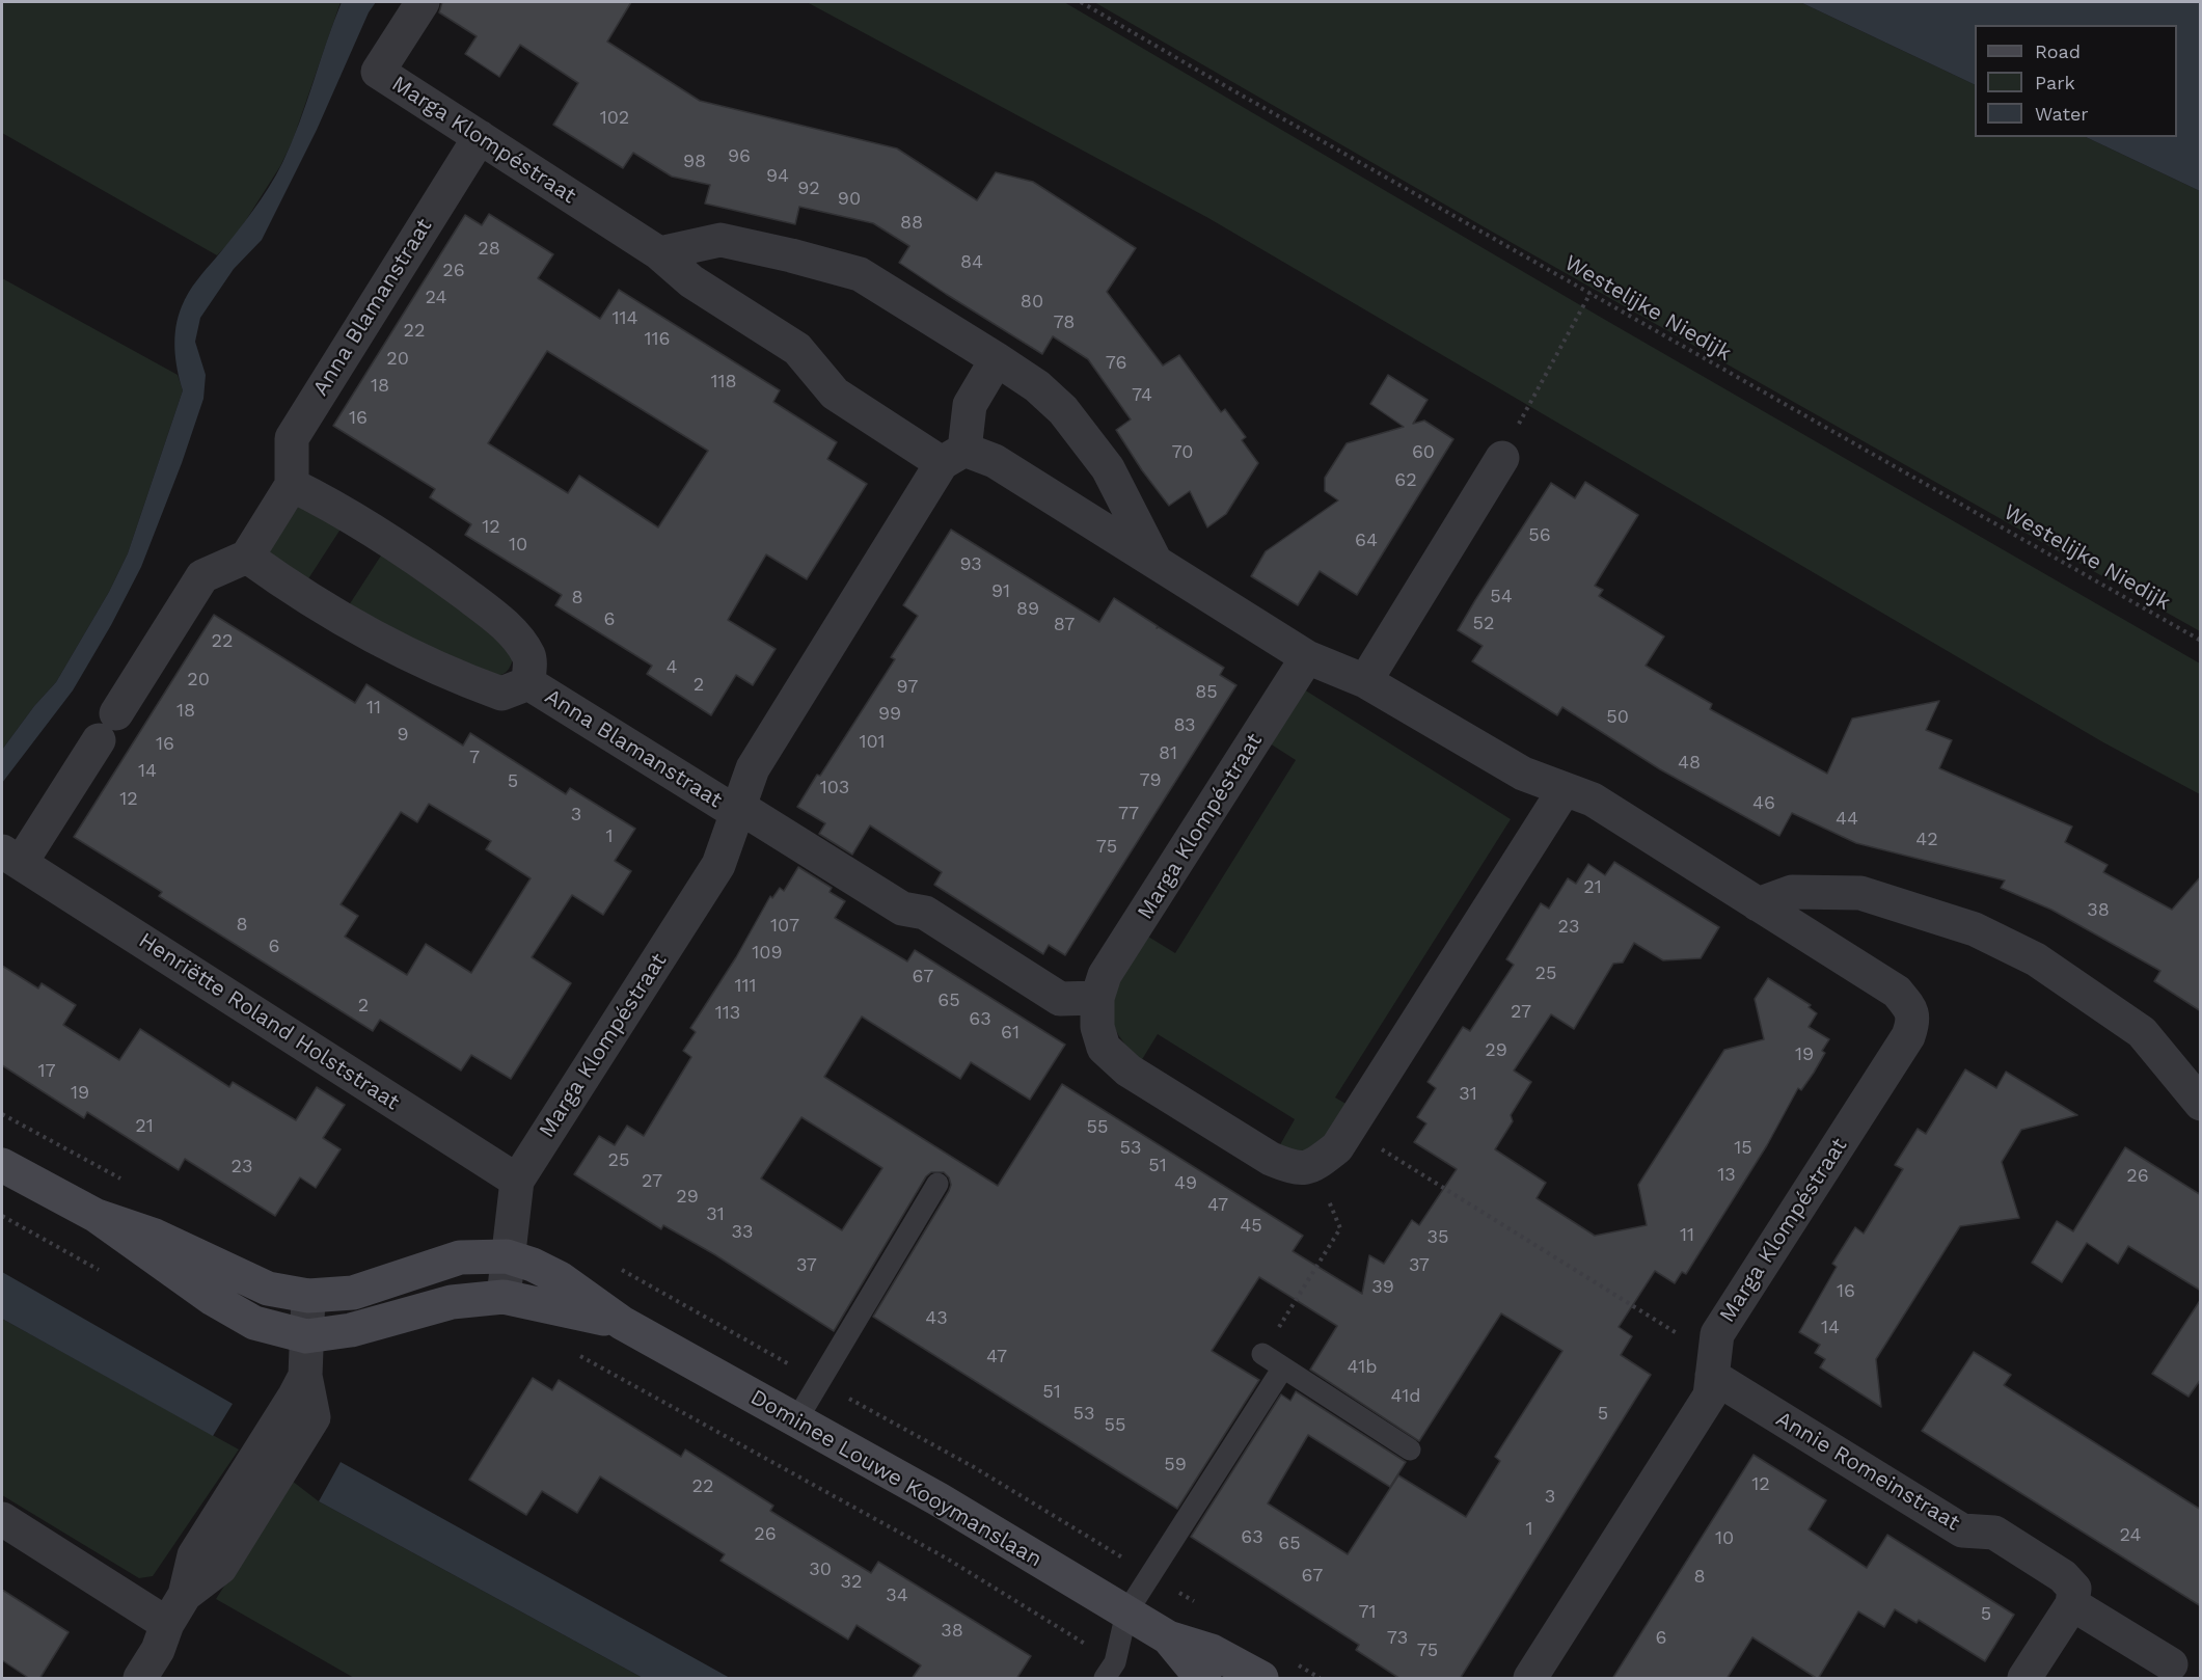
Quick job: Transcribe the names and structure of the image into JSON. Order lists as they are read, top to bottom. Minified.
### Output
{"streets":{"street":["Marga Klompéstraat","Anna Blamanstraat","Henriëtte Roland Holststraat","Annie Romeinstraat","Dominee Louwe Kooymanslaan"],"path":["Westelijke Niedijk"]},"crossings":[["Marga Klompéstraat","Anna Blamanstraat"],["Marga Klompéstraat","Henriëtte Roland Holststraat"],["Marga Klompéstraat","Annie Romeinstraat"],["Marga Klompéstraat","Dominee Louwe Kooymanslaan"],["Anna Blamanstraat","Henriëtte Roland Holststraat"]],"house_numbers":["102","96","98","94","92","90","88","28","84","26","24","80","114","78","22","116","20","76","118","18","74","16","70","60","62","12","56","64","10","93","91","54","8","89","6","52","87","22","4","20","2","97","85","11","18","99","50","83","9","101","16","81","7","48","14","79","5","103","12","46","77","3","44","1","42","75","21","38","8","107","23","6","109","25","67","111","65","2","27","113","63","61","29","19","17","19","31","21","55","53","15","25","51","23","13","26","27","49","29","47","31","45","33","11","35","37","37","39","16","43","14","47","41b","51","41d","53","5","55","59","12","22","3","1","26","24","63","10","65","30","67","8","32","34","71","5","38","73","6","75"],"legend":["Road","Park","Water"]}
